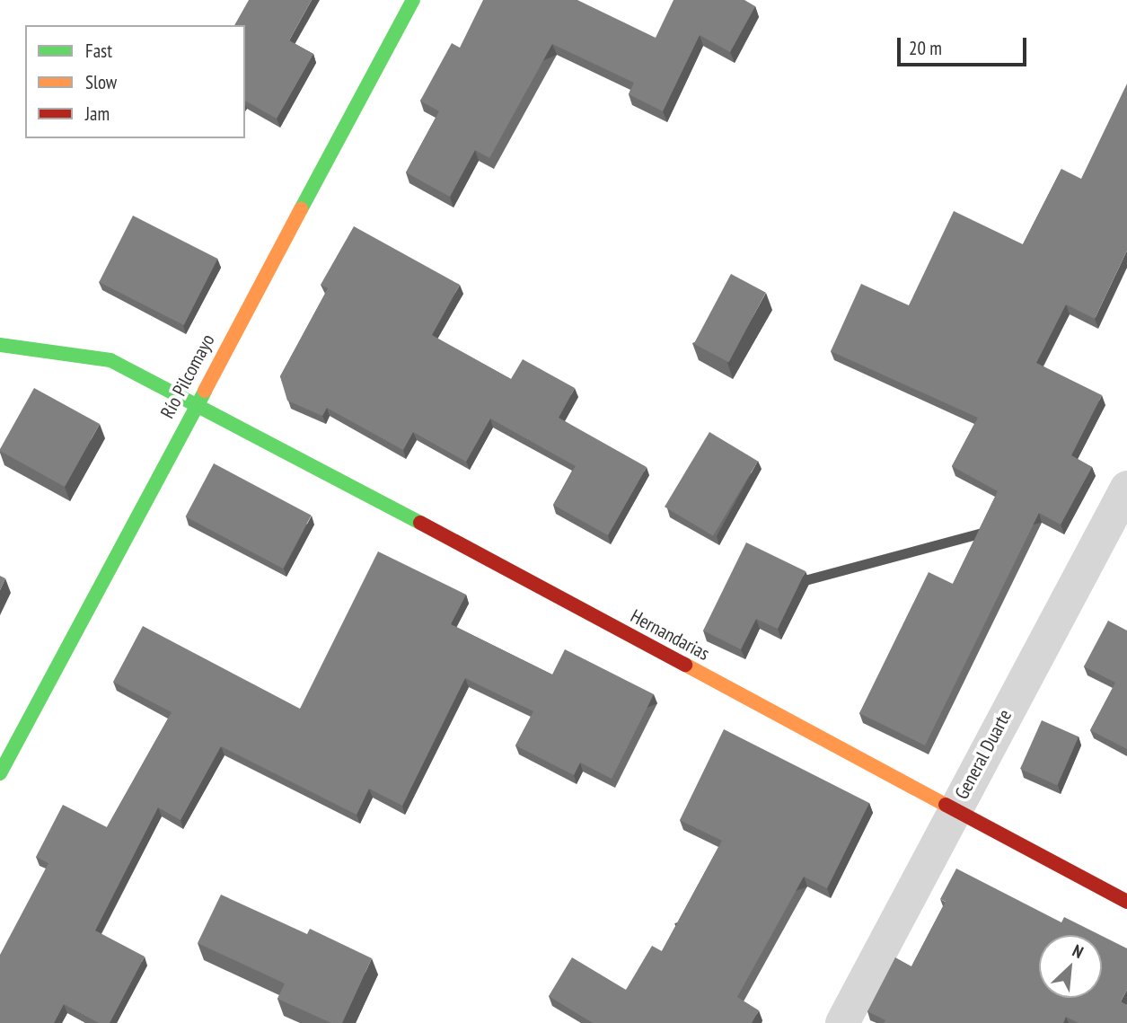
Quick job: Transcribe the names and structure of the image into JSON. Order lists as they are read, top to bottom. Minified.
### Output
{"streets":{"street":["Río Pilcomayo","Hernandarias","General Duarte"]},"crossings":[["Río Pilcomayo","Hernandarias"],["Hernandarias","General Duarte"]],"legend":["Fast","Slow","Jam"],"scale_bar":"20 m","north":"top right"}
